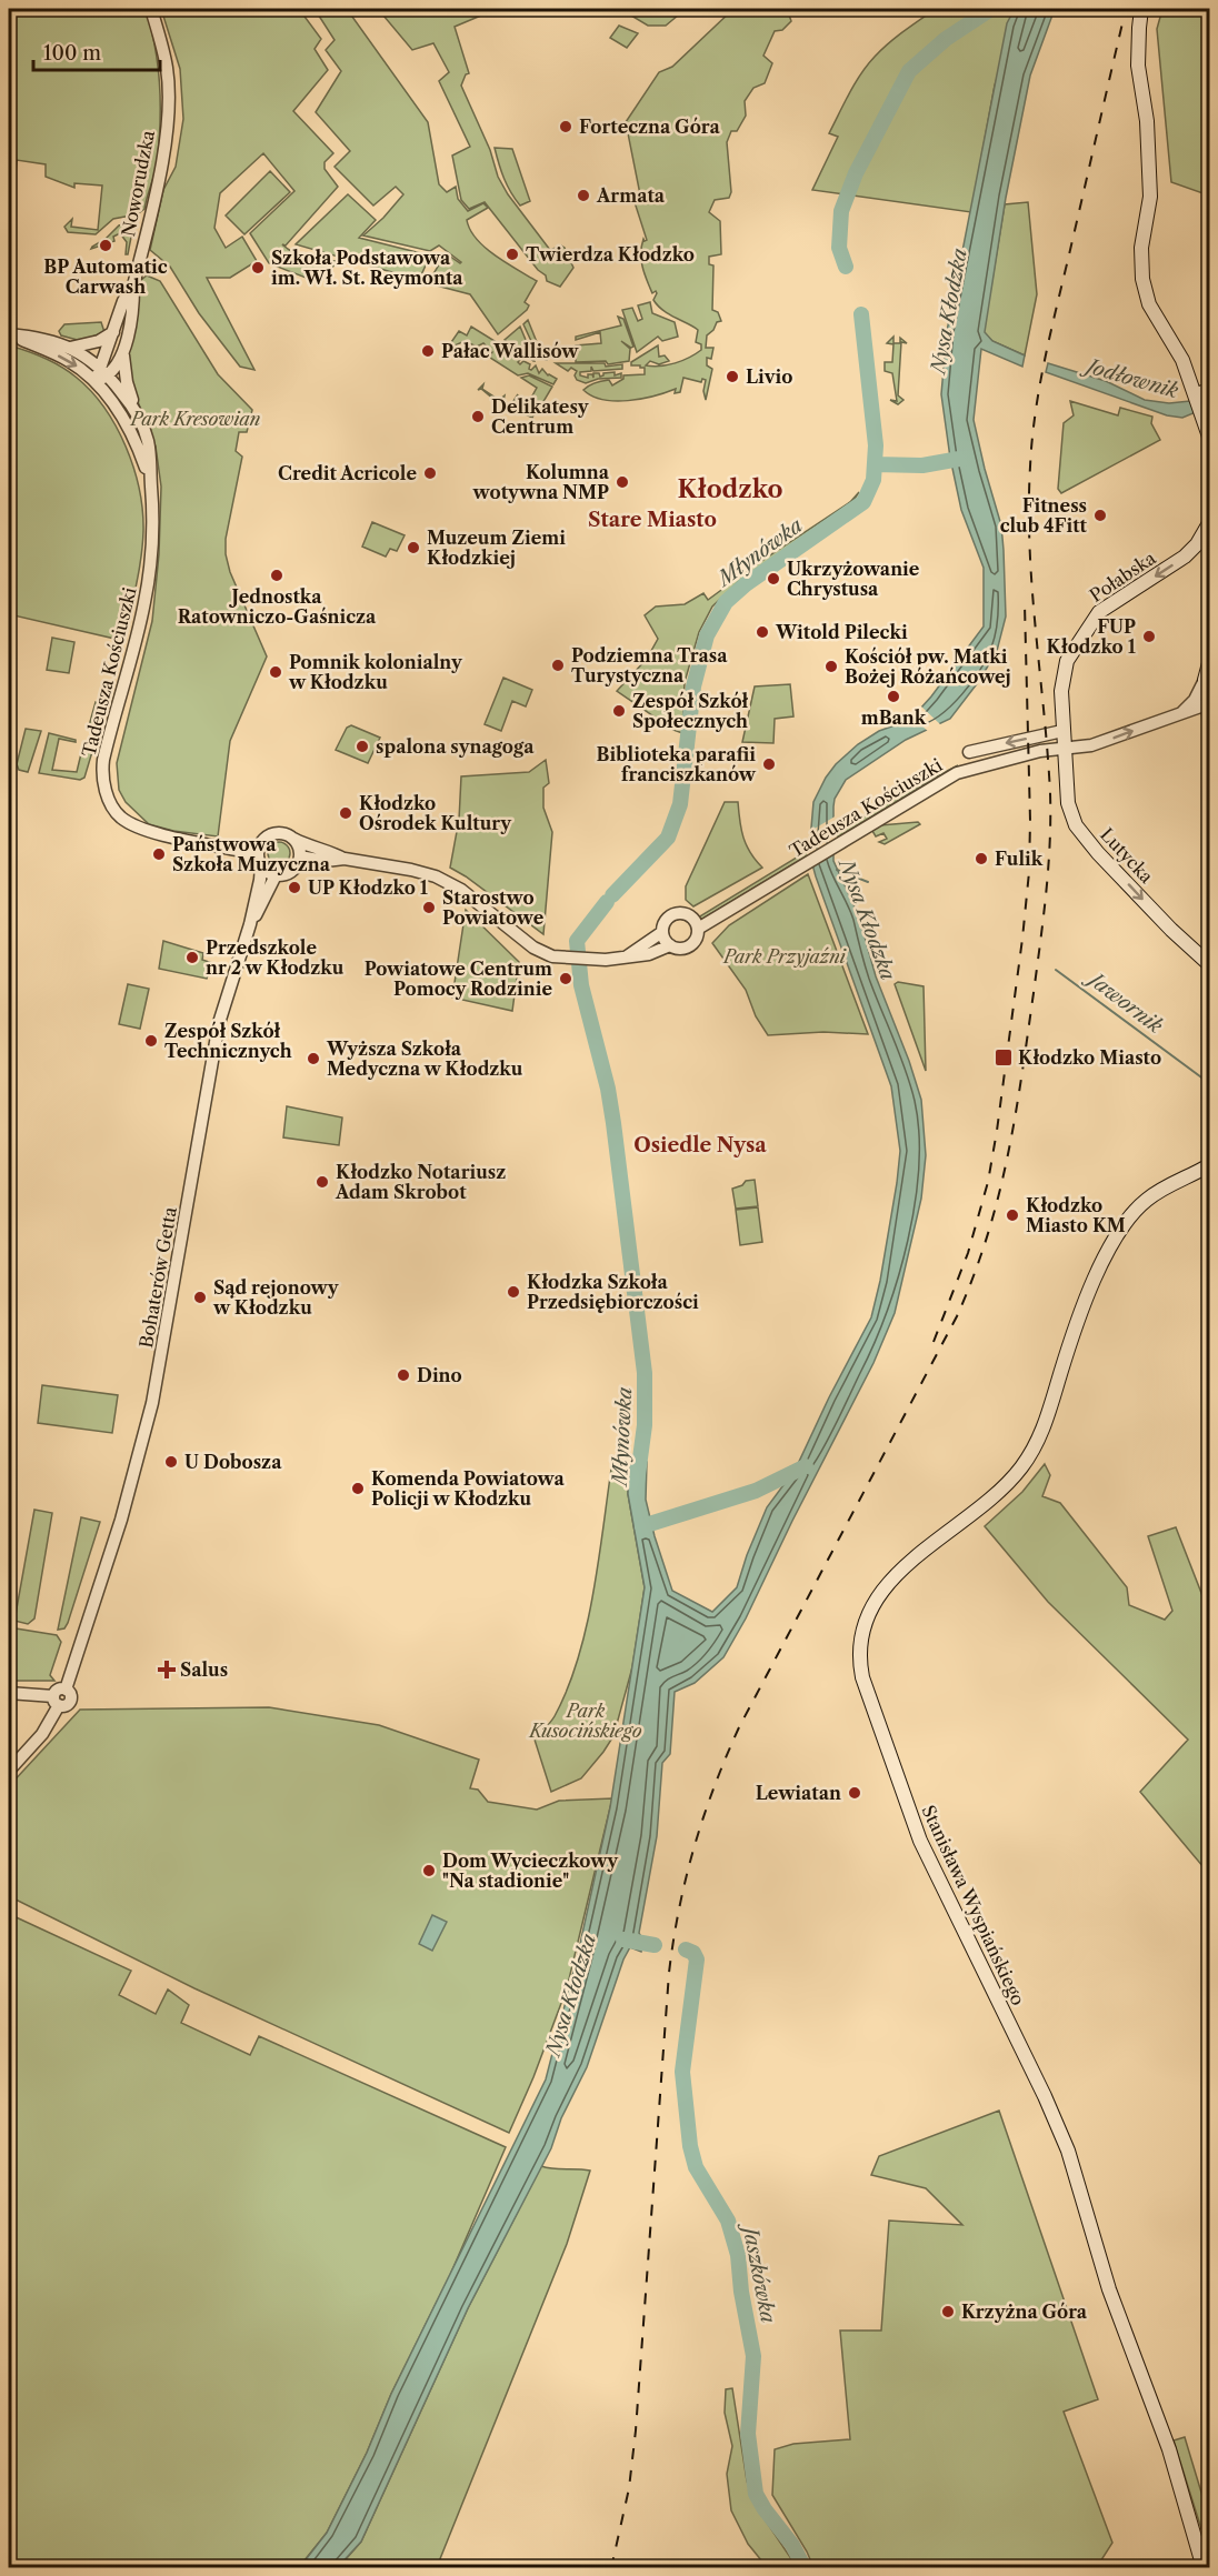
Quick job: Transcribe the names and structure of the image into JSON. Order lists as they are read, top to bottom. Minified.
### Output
{"streets":{"main road":["Połabska","Lutycka","Stanisława Wyspiańskiego"],"street":["Noworudzka","Tadeusza Kościuszki","Bohaterów Getta"]},"crossings":[["Noworudzka","Tadeusza Kościuszki"],["Połabska","Tadeusza Kościuszki"],["Połabska","Lutycka"],["Tadeusza Kościuszki","Lutycka"],["Tadeusza Kościuszki","Bohaterów Getta"]],"one_way":["Połabska","Lutycka"],"districts":["Kłodzko","Stare Miasto","Osiedle Nysa"],"water":["Nysa Kłodzka","Jodłownik","Młynówka","Jawornik","Jaszkówka"],"parks":["Park Kresowian","Park Przyjaźni","Park Kusocińskiego"],"places":{"other":["Forteczna Góra","Armata","BP Automatic Carwash","Twierdza Kłodzko","Szkoła Podstawowa im. Wł. St. Reymonta","Pałac Wallisów","Livio","Delikatesy Centrum","Credit Acricole","Kolumna wotywna NMP","Fitness club 4Fitt","Muzeum Ziemi Kłodzkiej","Jednostka Ratowniczo-Gaśnicza","Ukrzyżowanie Chrystusa","Witold Pilecki","FUP Kłodzko 1","Podziemna Trasa Turystyczna","Kościół pw. Matki Bożej Różańcowej","Pomnik kolonialny w Kłodzku","mBank","Zespół Szkół Społecznych","spalona synagoga","Biblioteka parafii franciszkanów","Kłodzko Ośrodek Kultury","Państwowa Szkoła Muzyczna","Fulik","UP Kłodzko 1","Starostwo Powiatowe","Przedszkole nr 2 w Kłodzku","Powiatowe Centrum Pomocy Rodzinie","Zespół Szkół Technicznych","Wyższa Szkoła Medyczna w Kłodzku","Kłodzko Notariusz Adam Skrobot","Kłodzko Miasto KM","Kłodzka Szkoła Przedsiębiorczości","Sąd rejonowy w Kłodzku","Dino","U Dobosza","Komenda Powiatowa Policji w Kłodzku","Lewiatan","Dom Wycieczkowy \"Na stadionie\"","Krzyżna Góra"],"transit":["Kłodzko Miasto"],"health":["Salus"]},"scale_bar":"100 m"}
